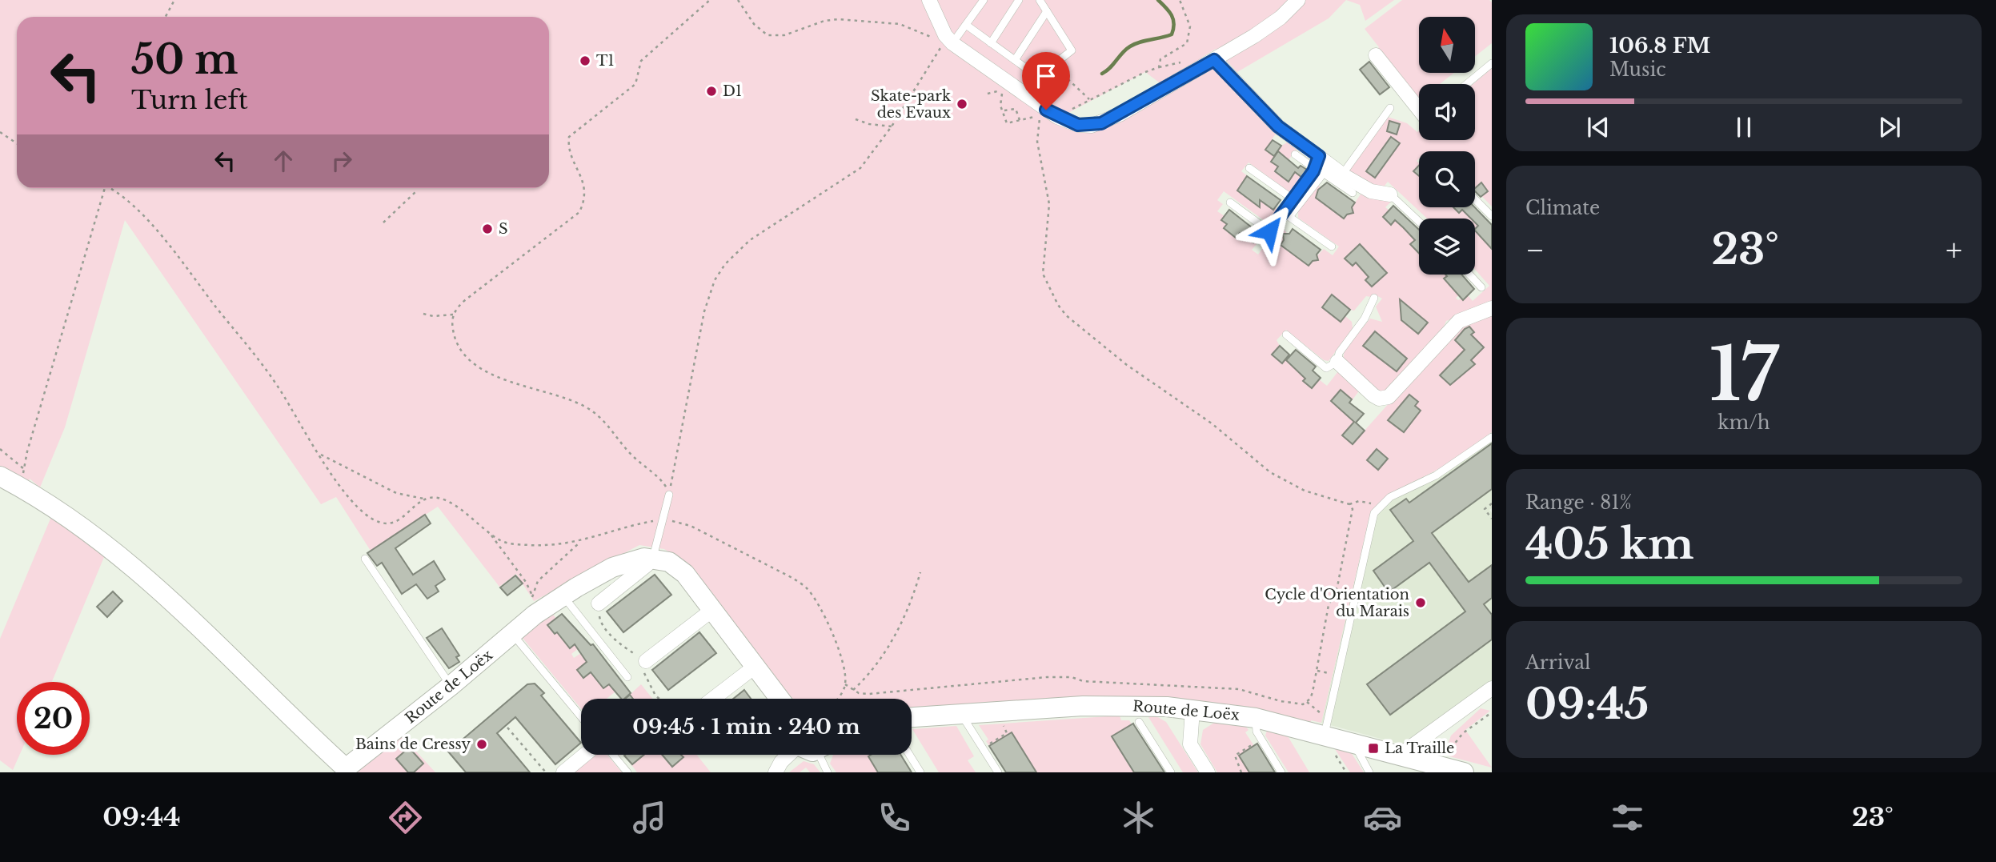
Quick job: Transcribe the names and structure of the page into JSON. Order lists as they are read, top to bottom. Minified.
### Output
{"streets":{"street":["Route de Loëx"]},"places":{"other":["T1","D1","Skate-park des Evaux","S","Cycle d'Orientation du Marais","Bains de Cressy"],"transit":["La Traille"]},"north":"top","page":{"turn":["50 m","Turn left"],"song":["106.8 FM","Music"],"tile":["Climate",["17","km/h"],["Range · 81%","405 km"],["Arrival","09:45"]],"heat":["−","23°","+"],"limit":"20","trip":"09:45 · 1 min · 240 m","tabs":["09:44","23°"]}}
